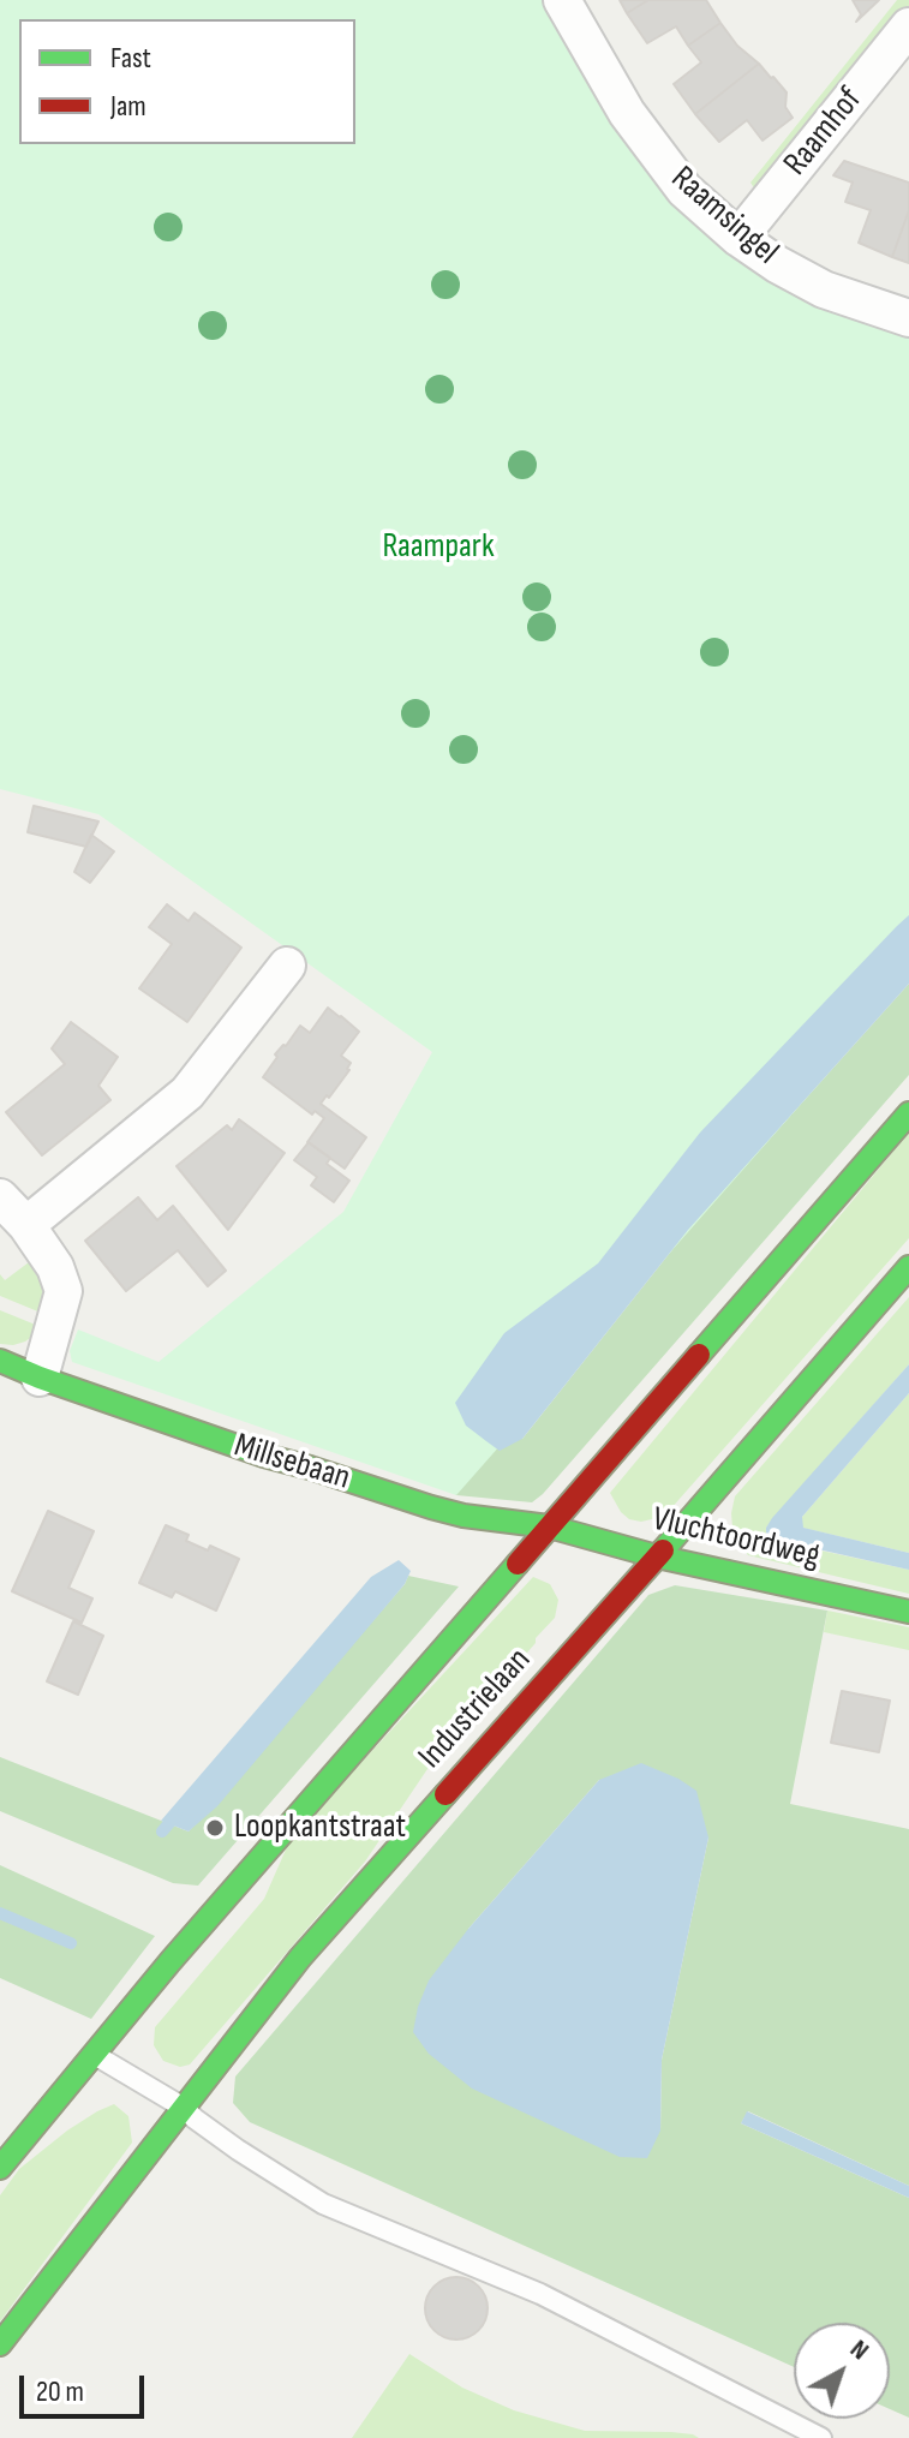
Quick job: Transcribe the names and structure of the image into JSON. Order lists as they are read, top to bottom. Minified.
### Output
{"streets":{"main road":["Millsebaan","Vluchtoordweg","Industrielaan"],"street":["Raamhof","Raamsingel"]},"crossings":[["Raamhof","Raamsingel"],["Millsebaan","Vluchtoordweg"],["Millsebaan","Industrielaan"],["Vluchtoordweg","Industrielaan"]],"parks":["Raampark"],"places":["Loopkantstraat"],"legend":["Fast","Jam"],"scale_bar":"20 m","north":"top right"}
